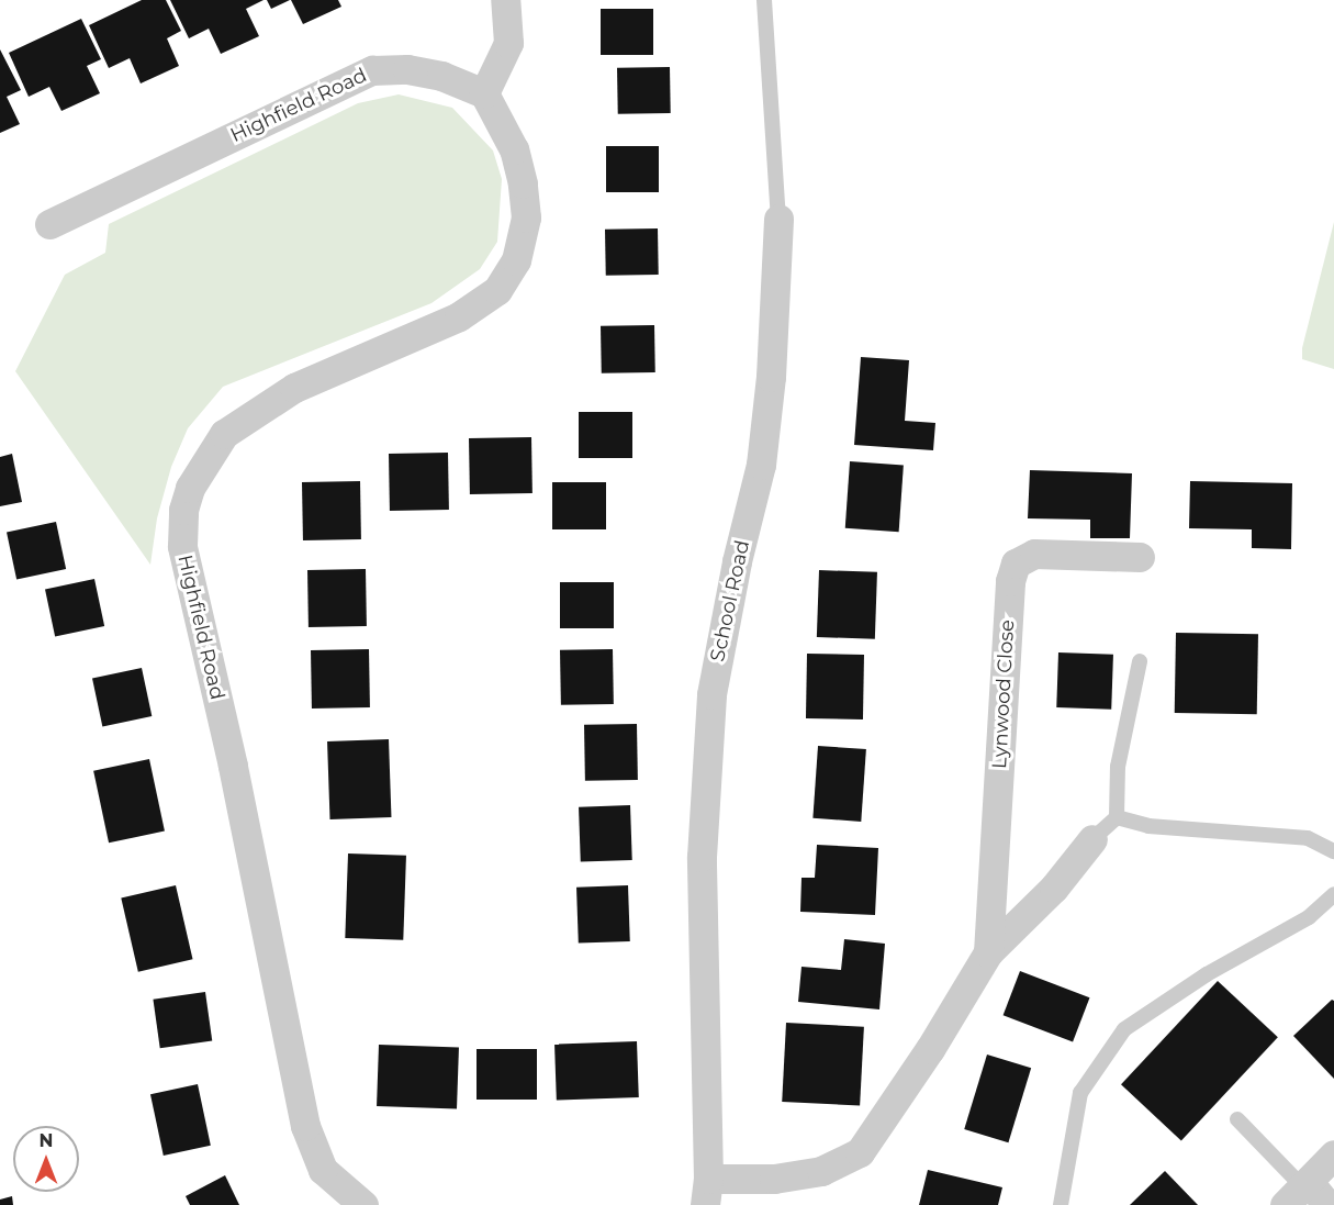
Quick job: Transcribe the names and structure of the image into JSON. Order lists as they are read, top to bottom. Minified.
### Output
{"streets":{"street":["Highfield Road","School Road","Lynwood Close"]},"crossings":[["School Road","Lynwood Close"]],"north":"top"}
